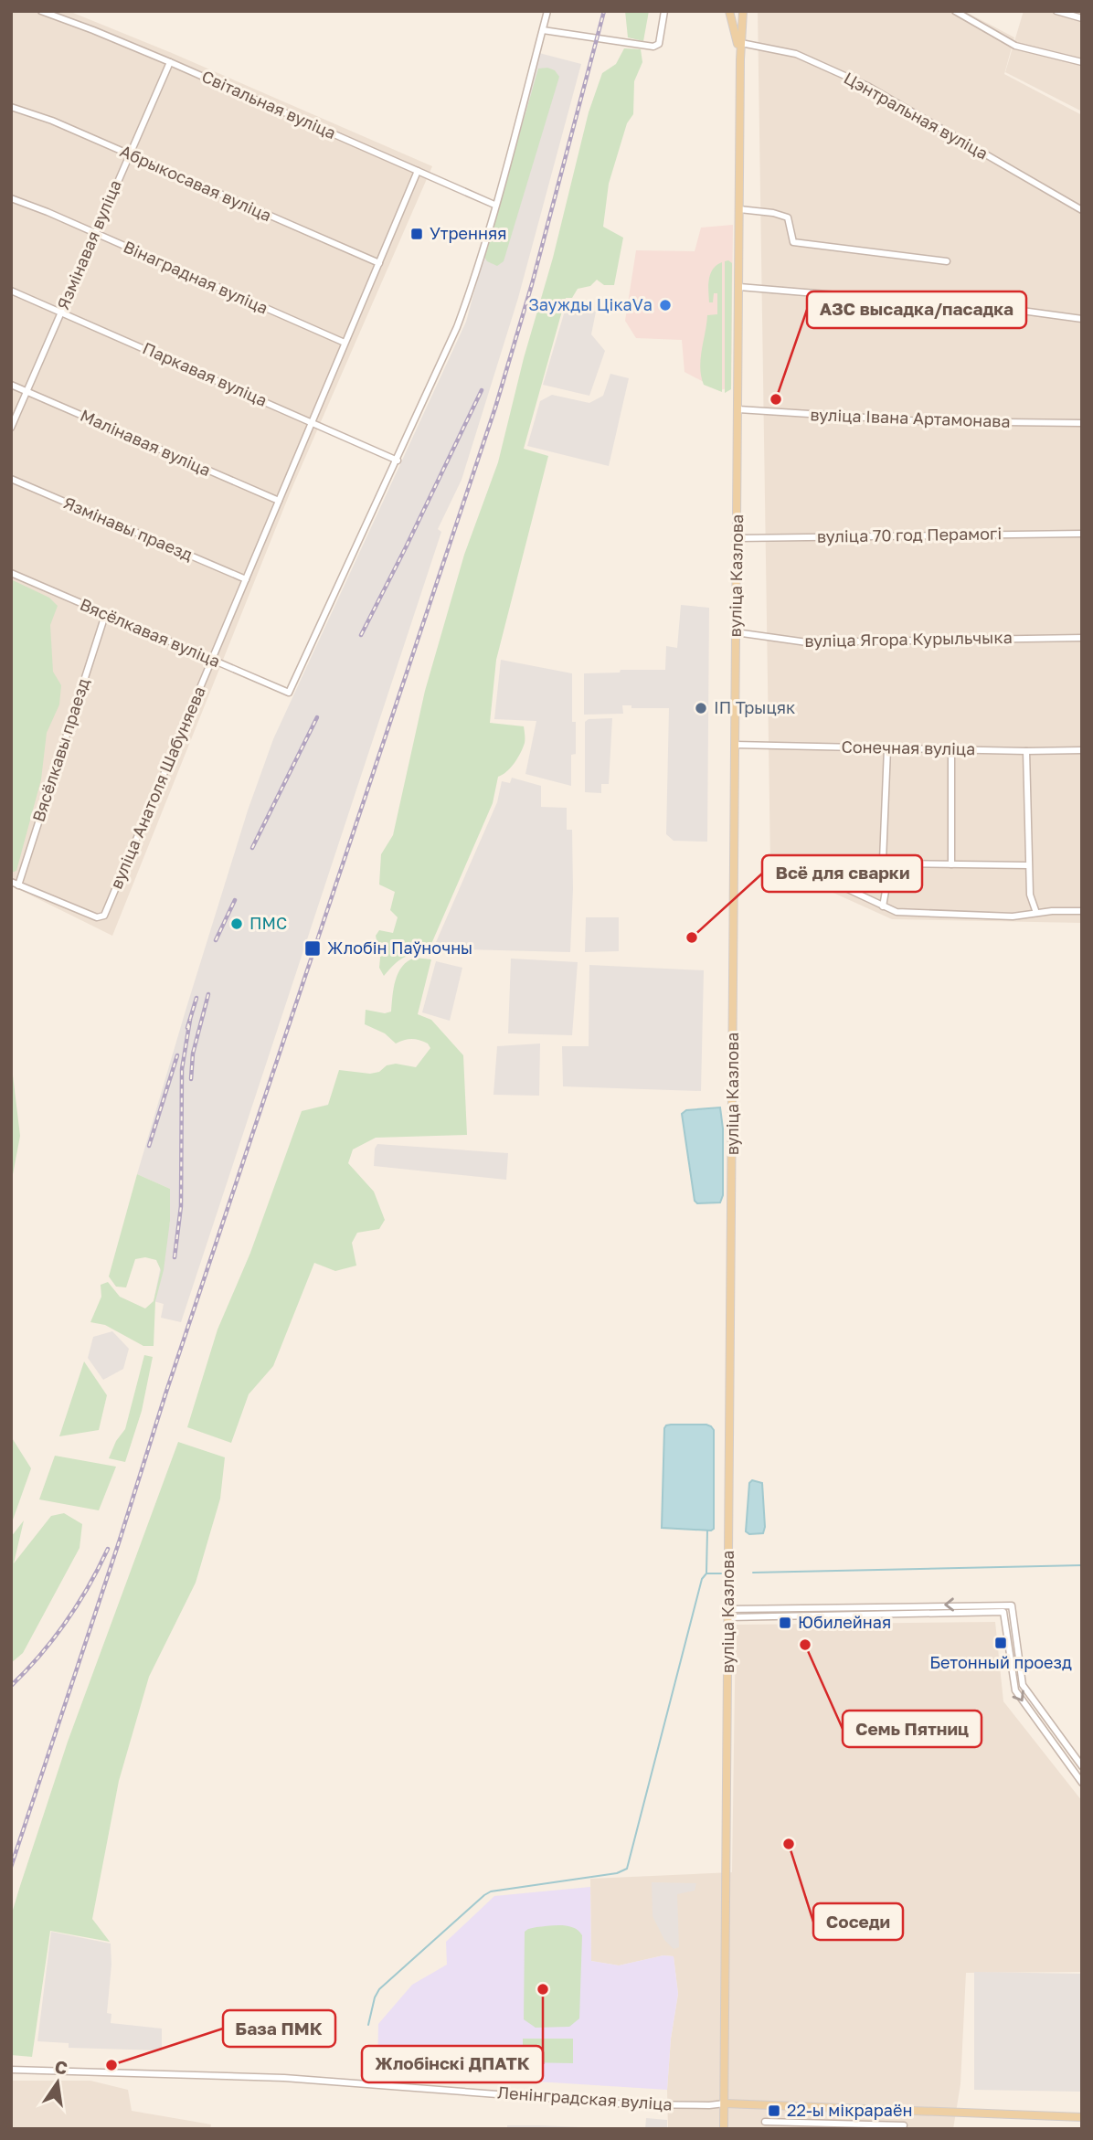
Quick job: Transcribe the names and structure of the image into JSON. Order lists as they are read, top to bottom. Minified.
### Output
{"streets":{"main road":["вуліца Казлова","Ленінградская вуліца"],"street":["Світальная вуліца","Цэнтральная вуліца","Абрыкосавая вуліца","Язмінавая вуліца","Вінаградная вуліца","Паркавая вуліца","вуліца Івана Артамонава","Малінавая вуліца","Язмінавы праезд","вуліца 70 год Перамогі","Вясёлкавая вуліца","вуліца Ягора Курыльчыка","Сонечная вуліца","Вясёлкавы праезд","вуліца Анатоля Шабуняева"]},"crossings":[["Світальная вуліца","Язмінавая вуліца"],["Світальная вуліца","вуліца Анатоля Шабуняева"],["Абрыкосавая вуліца","Язмінавая вуліца"],["Абрыкосавая вуліца","вуліца Анатоля Шабуняева"],["Язмінавая вуліца","Вінаградная вуліца"],["Язмінавая вуліца","Паркавая вуліца"],["Язмінавая вуліца","Малінавая вуліца"],["Вінаградная вуліца","вуліца Анатоля Шабуняева"],["Паркавая вуліца","Вясёлкавая вуліца"],["Паркавая вуліца","вуліца Анатоля Шабуняева"],["вуліца Івана Артамонава","вуліца Казлова"],["Малінавая вуліца","вуліца Анатоля Шабуняева"],["Язмінавы праезд","вуліца Анатоля Шабуняева"],["вуліца 70 год Перамогі","вуліца Казлова"],["вуліца Казлова","вуліца Ягора Курыльчыка"],["вуліца Казлова","Сонечная вуліца"],["вуліца Казлова","Ленінградская вуліца"],["Вясёлкавая вуліца","Вясёлкавы праезд"],["Вясёлкавая вуліца","вуліца Анатоля Шабуняева"],["Вясёлкавы праезд","вуліца Анатоля Шабуняева"]],"places":{"transit":["Утренняя","Жлобін Паўночны","Юбилейная","Бетонный проезд","22-ы мікрараён"],"other":["Заужды ЦікаVа","АЗС высадка/пасадка","ІП Трыцяк","ПМС","Всё для сварки","Семь Пятниц","Соседи","Жлобінскі ДПАТК","База ПМК"]},"north":"top"}
